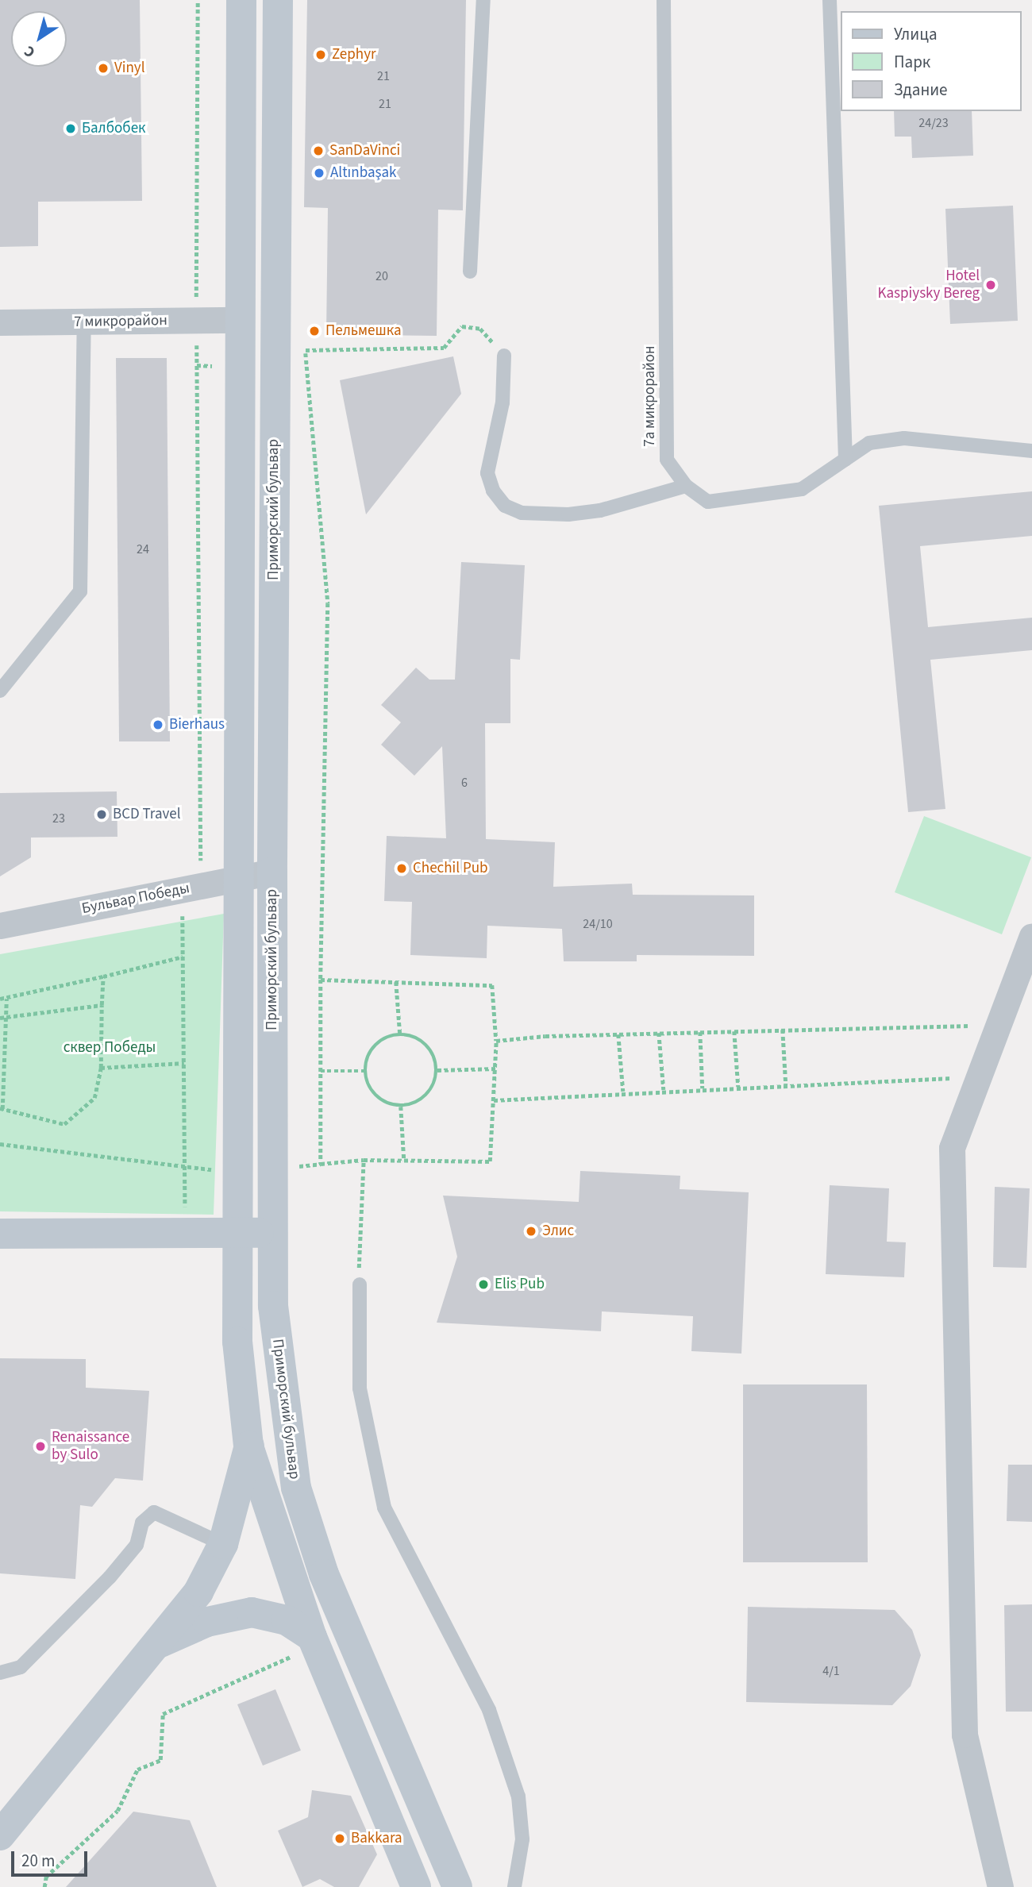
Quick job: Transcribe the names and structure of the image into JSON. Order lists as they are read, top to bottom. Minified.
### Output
{"streets":{"street":["7 микрорайон","Приморский бульвар","Бульвар Победы"],"lane":["7а микрорайон"]},"crossings":[["Приморский бульвар","Бульвар Победы"]],"parks":["сквер Победы"],"places":["Zephyr","Vinyl","Балбобек","SanDaVinci","Altınbaşak","Hotel Kaspiysky Bereg","Пельмешка","Bierhaus","BCD Travel","Chechil Pub","Элис","Elis Pub","Renaissance by Sulo","Bakkara"],"house_numbers":["21","21","24/23","20","24","6","23","24/10","4/1"],"legend":["Улица","Парк","Здание"],"scale_bar":"20 m","north":"bottom left"}
